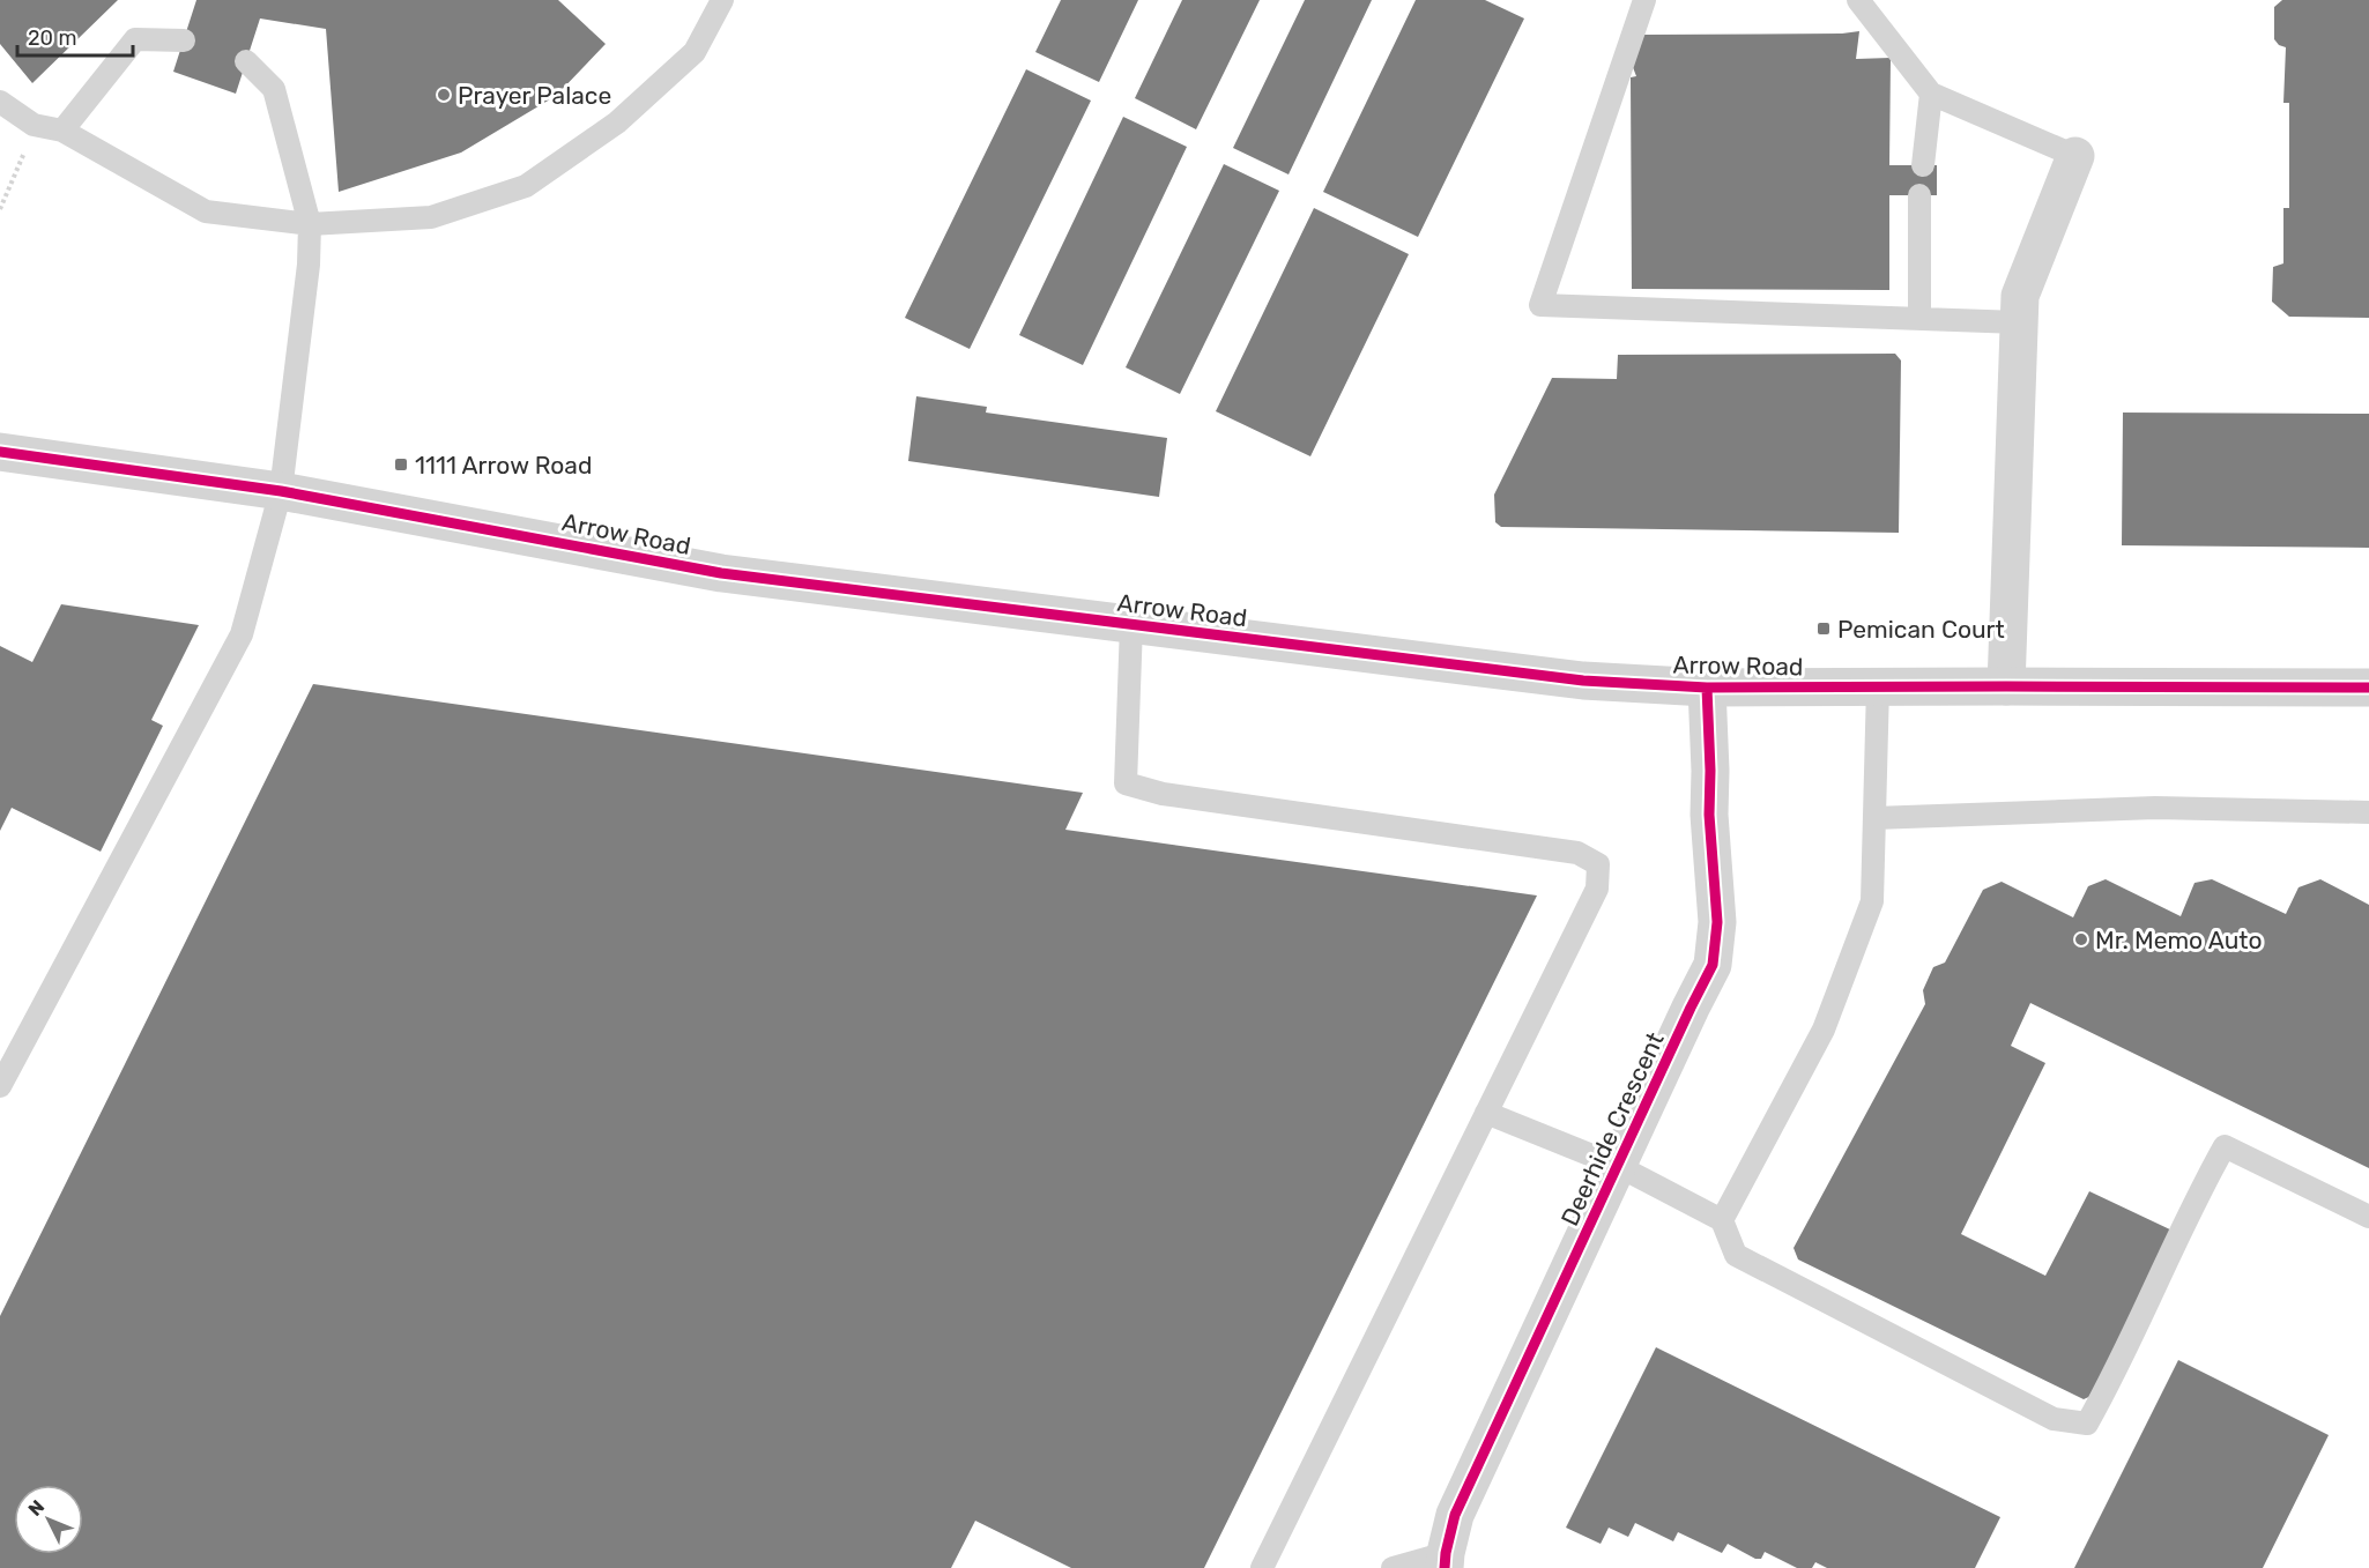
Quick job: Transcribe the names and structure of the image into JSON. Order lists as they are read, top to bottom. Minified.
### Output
{"streets":{"street":["Arrow Road","Deerhide Crescent"]},"crossings":[["Arrow Road","Deerhide Crescent"]],"places":{"other":["Prayer Palace","Mr. Memo Auto"],"transit":["1111 Arrow Road","Pemican Court"]},"scale_bar":"20 m","north":"top left"}
